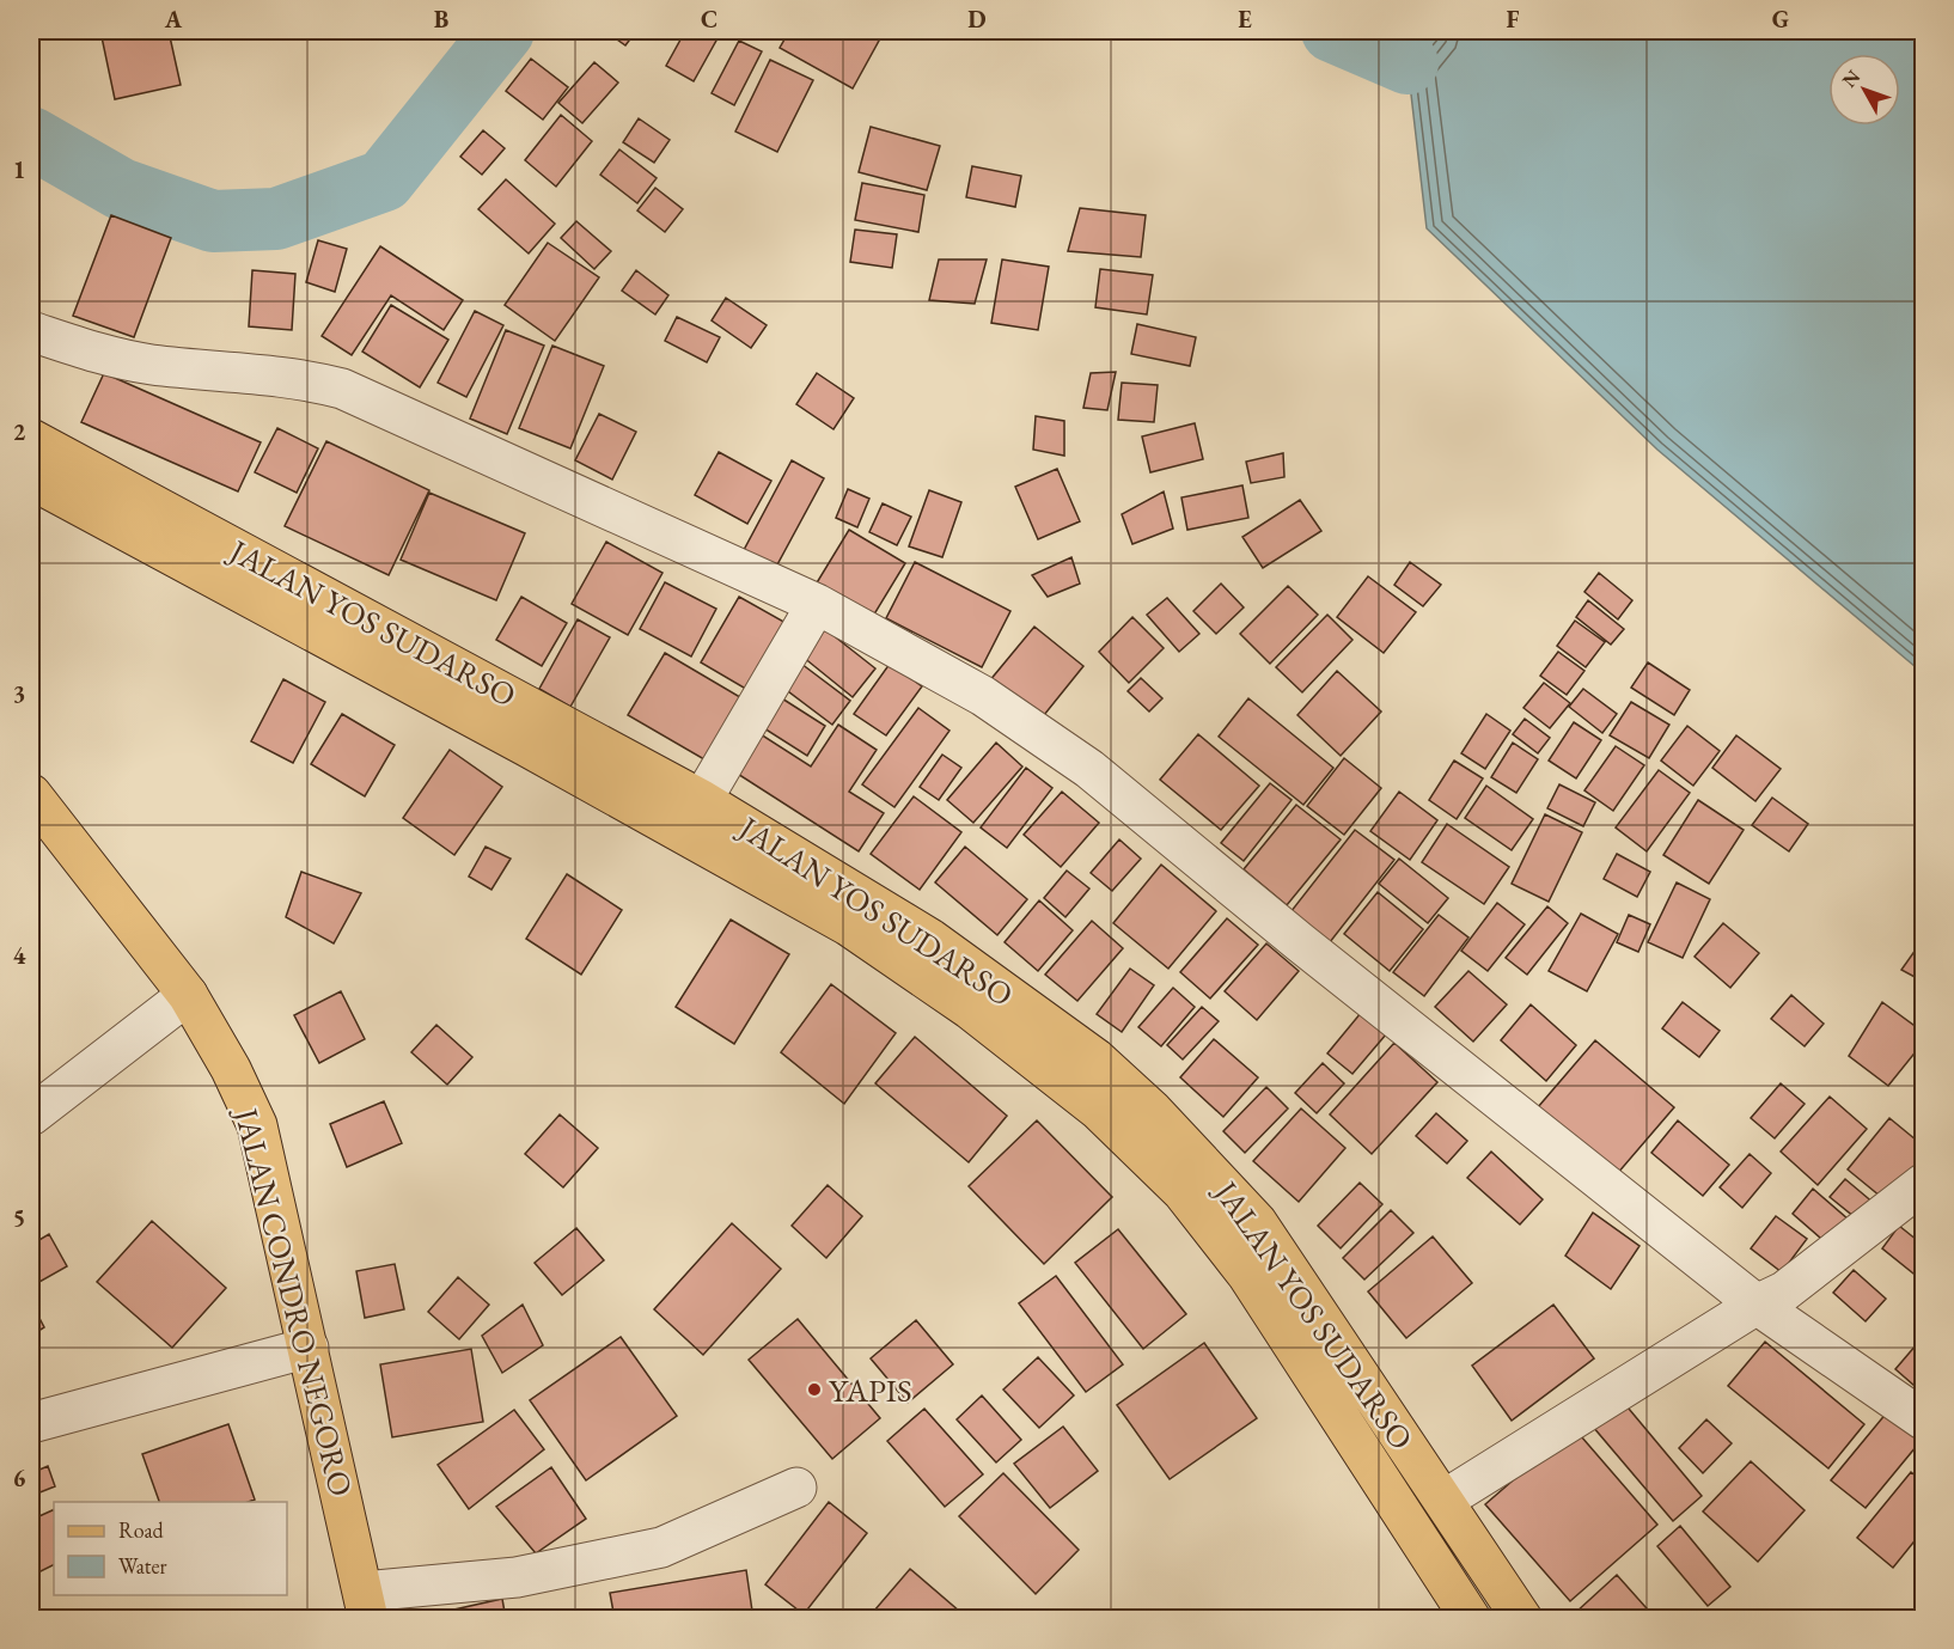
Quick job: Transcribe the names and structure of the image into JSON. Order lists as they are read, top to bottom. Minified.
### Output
{"streets":{"main road":["JALAN YOS SUDARSO","JALAN CONDRO NEGORO"]},"places":["YAPIS"],"legend":["Road","Water"],"north":"top left","grid":{"columns":["A","B","C","D","E","F","G"],"rows":["1","2","3","4","5","6"]}}
